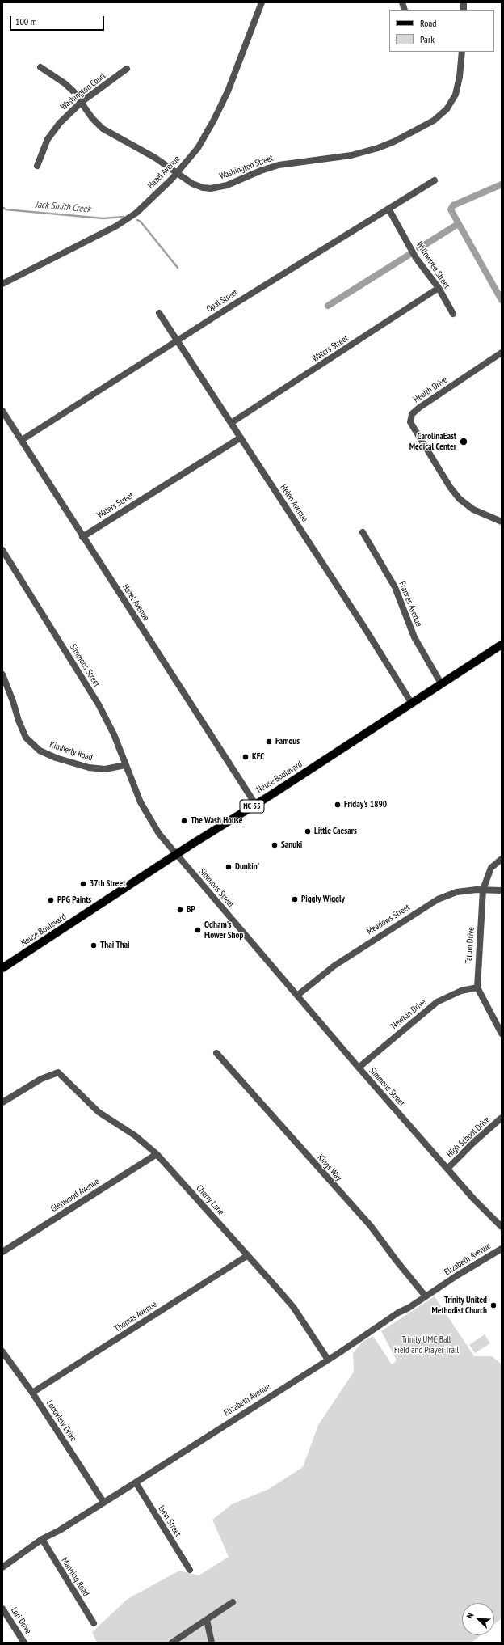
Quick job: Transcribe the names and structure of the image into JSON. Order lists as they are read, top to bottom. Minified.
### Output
{"streets":{"main road":["Neuse Boulevard","NC 55"],"street":["Washington Court","Washington Street","Hazel Avenue","Willowtree Street","Opal Street","Waters Street","Health Drive","Helen Avenue","Frances Avenue","Simmons Street","Kimberly Road","Meadows Street","Tatum Drive","Newton Drive","High School Drive","Kings Way","Glenwood Avenue","Cherry Lane","Elizabeth Avenue","Thomas Avenue","Longview Drive","Lynn Street","Manning Road","Lori Drive"]},"crossings":[["Washington Court","Washington Street"],["Washington Street","Hazel Avenue"],["Hazel Avenue","Opal Street"],["Hazel Avenue","Waters Street"],["Hazel Avenue","Neuse Boulevard"],["Willowtree Street","Opal Street"],["Willowtree Street","Waters Street"],["Opal Street","Helen Avenue"],["Waters Street","Helen Avenue"],["Helen Avenue","Neuse Boulevard"],["Frances Avenue","Neuse Boulevard"],["Simmons Street","Kimberly Road"],["Simmons Street","Neuse Boulevard"],["Simmons Street","Meadows Street"],["Simmons Street","Newton Drive"],["Simmons Street","High School Drive"],["Meadows Street","Tatum Drive"],["Tatum Drive","Newton Drive"],["Kings Way","Elizabeth Avenue"],["Glenwood Avenue","Cherry Lane"],["Cherry Lane","Elizabeth Avenue"],["Cherry Lane","Thomas Avenue"],["Elizabeth Avenue","Longview Drive"],["Elizabeth Avenue","Lynn Street"],["Elizabeth Avenue","Manning Road"],["Thomas Avenue","Longview Drive"]],"water":["Jack Smith Creek"],"parks":["Trinity UMC Ball Field and Prayer Trail"],"places":["CarolinaEast Medical Center","Famous","KFC","Friday's 1890","The Wash House","Little Caesars","Sanuki","Dunkin'","37th Street","Piggly Wiggly","PPG Paints","BP","Odham's Flower Shop","Thai Thai","Trinity United Methodist Church"],"legend":["Road","Park"],"scale_bar":"100 m","north":"top left"}
